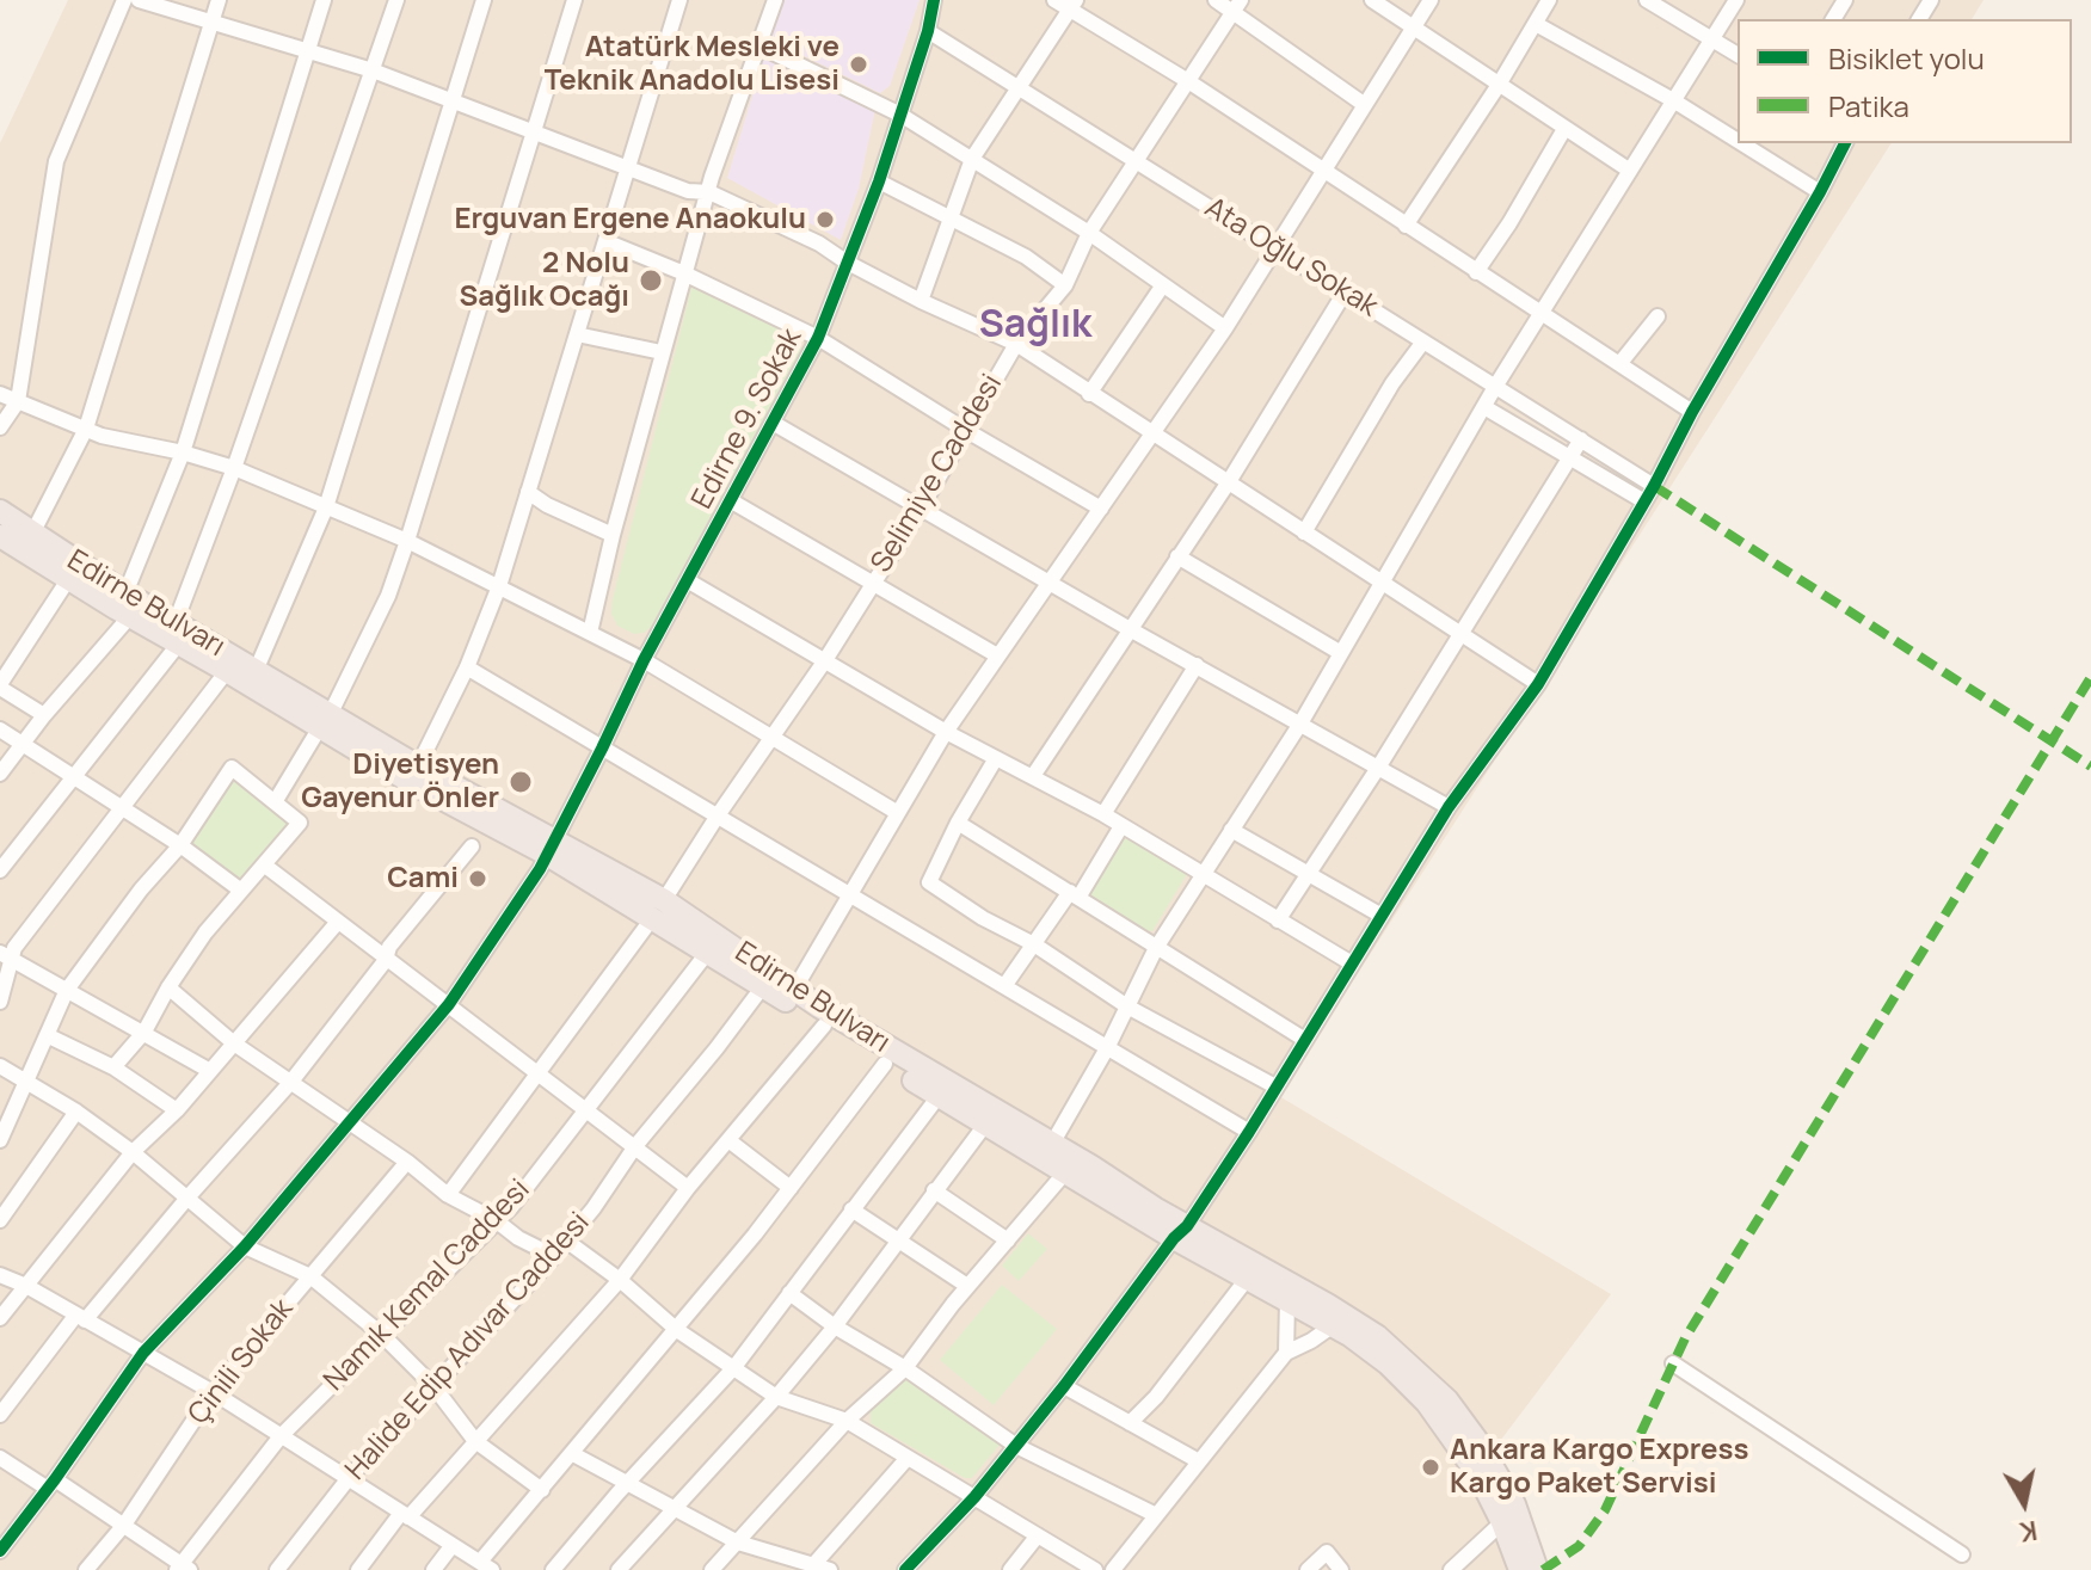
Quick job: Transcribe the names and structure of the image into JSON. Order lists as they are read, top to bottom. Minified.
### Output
{"streets":{"highway":["Edirne Bulvarı"],"street":["Ata Oğlu Sokak","Edirne 9. Sokak","Selimiye Caddesi","Namık Kemal Caddesi","Halide Edip Adıvar Caddesi","Çinili Sokak"]},"crossings":[["Ata Oğlu Sokak","Edirne 9. Sokak"],["Ata Oğlu Sokak","Selimiye Caddesi"],["Edirne 9. Sokak","Edirne Bulvarı"],["Selimiye Caddesi","Edirne Bulvarı"],["Edirne Bulvarı","Namık Kemal Caddesi"],["Edirne Bulvarı","Halide Edip Adıvar Caddesi"]],"districts":["Sağlık"],"places":["Atatürk Mesleki ve Teknik Anadolu Lisesi","Erguvan Ergene Anaokulu","2 Nolu Sağlık Ocağı","Diyetisyen Gayenur Önler","Cami","Ankara Kargo Express Kargo Paket Servisi"],"legend":["Bisiklet yolu","Patika"],"north":"bottom"}
